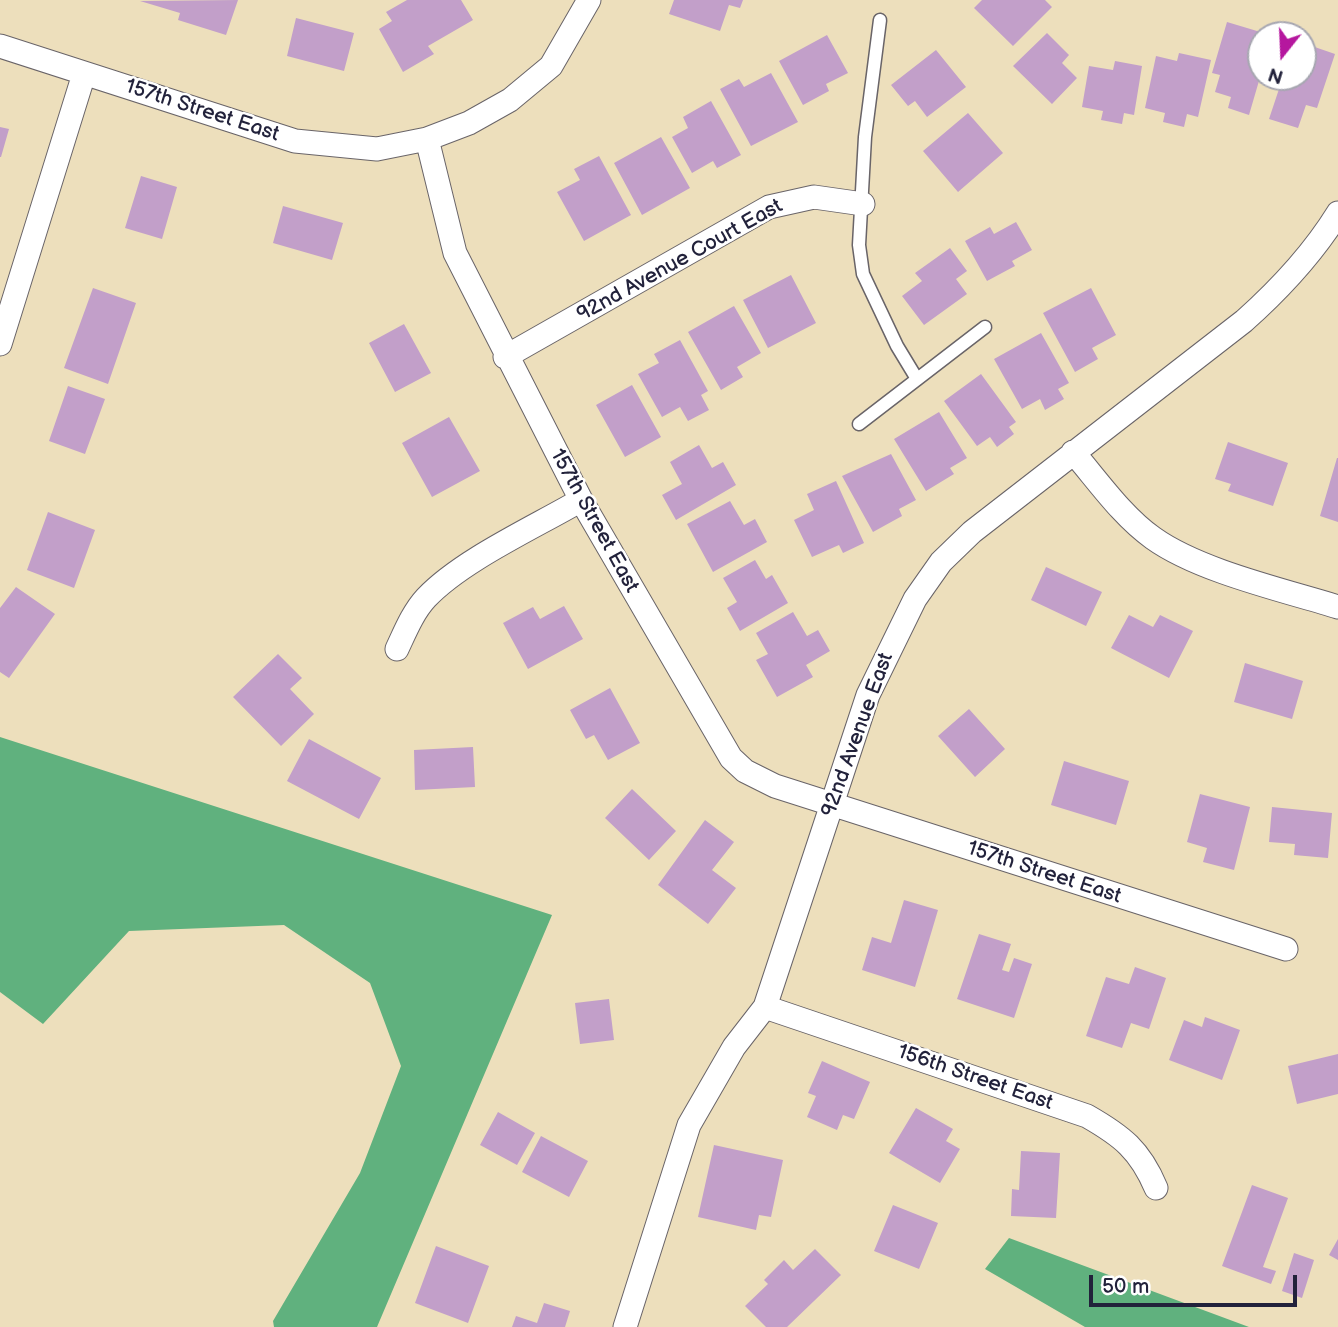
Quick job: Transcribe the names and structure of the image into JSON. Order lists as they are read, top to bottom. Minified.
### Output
{"streets":{"street":["157th Street East","92nd Avenue Court East","92nd Avenue East","156th Street East"]},"crossings":[["157th Street East","92nd Avenue Court East"],["157th Street East","92nd Avenue East"],["92nd Avenue East","156th Street East"]],"scale_bar":"50 m","north":"bottom"}
